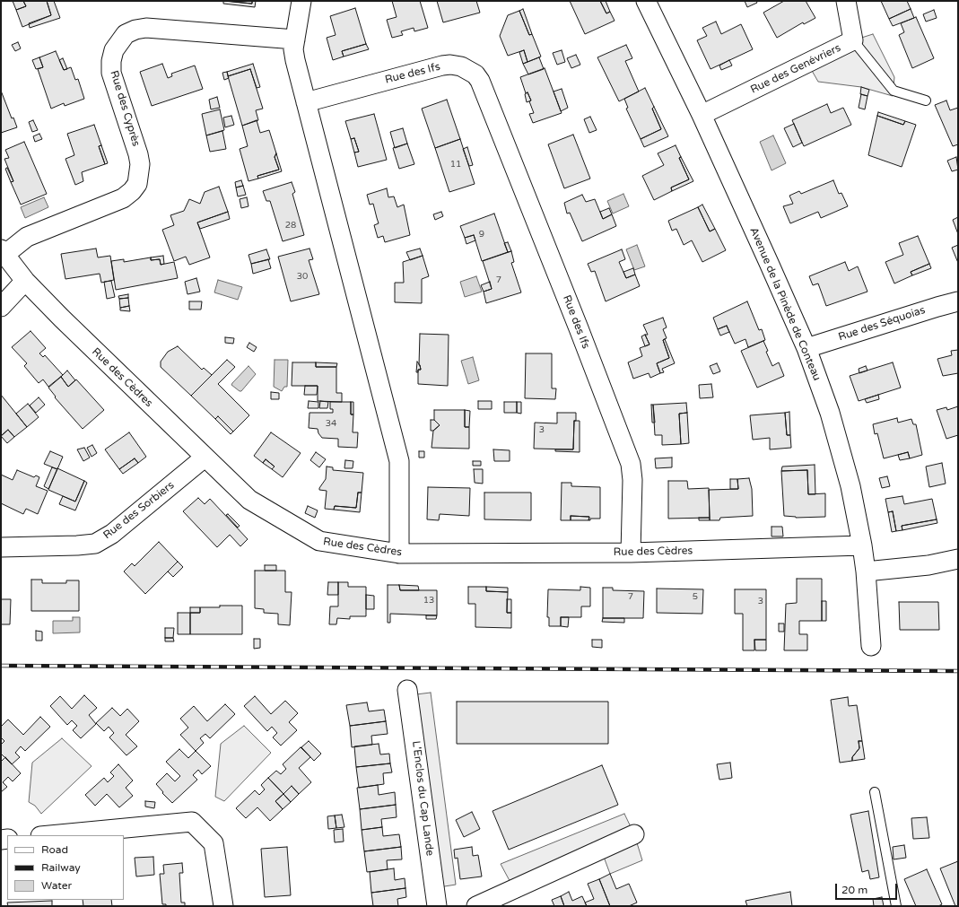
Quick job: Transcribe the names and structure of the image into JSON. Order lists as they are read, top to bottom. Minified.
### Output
{"streets":{"street":["Rue des Genévriers","Rue des Ifs","Rue des Cyprès","Avenue de la Pinède de Conteau","Rue des Séquoias","Rue des Cèdres","Rue des Sorbiers","L'Enclos du Cap Lande"]},"crossings":[["Rue des Genévriers","Avenue de la Pinède de Conteau"],["Rue des Ifs","Rue des Cèdres"],["Rue des Cyprès","Rue des Cèdres"],["Avenue de la Pinède de Conteau","Rue des Séquoias"],["Avenue de la Pinède de Conteau","Rue des Cèdres"],["Rue des Cèdres","Rue des Sorbiers"]],"house_numbers":["11","28","9","30","7","34","3","7","5","13","3"],"legend":["Road","Railway","Water"],"scale_bar":"20 m"}
